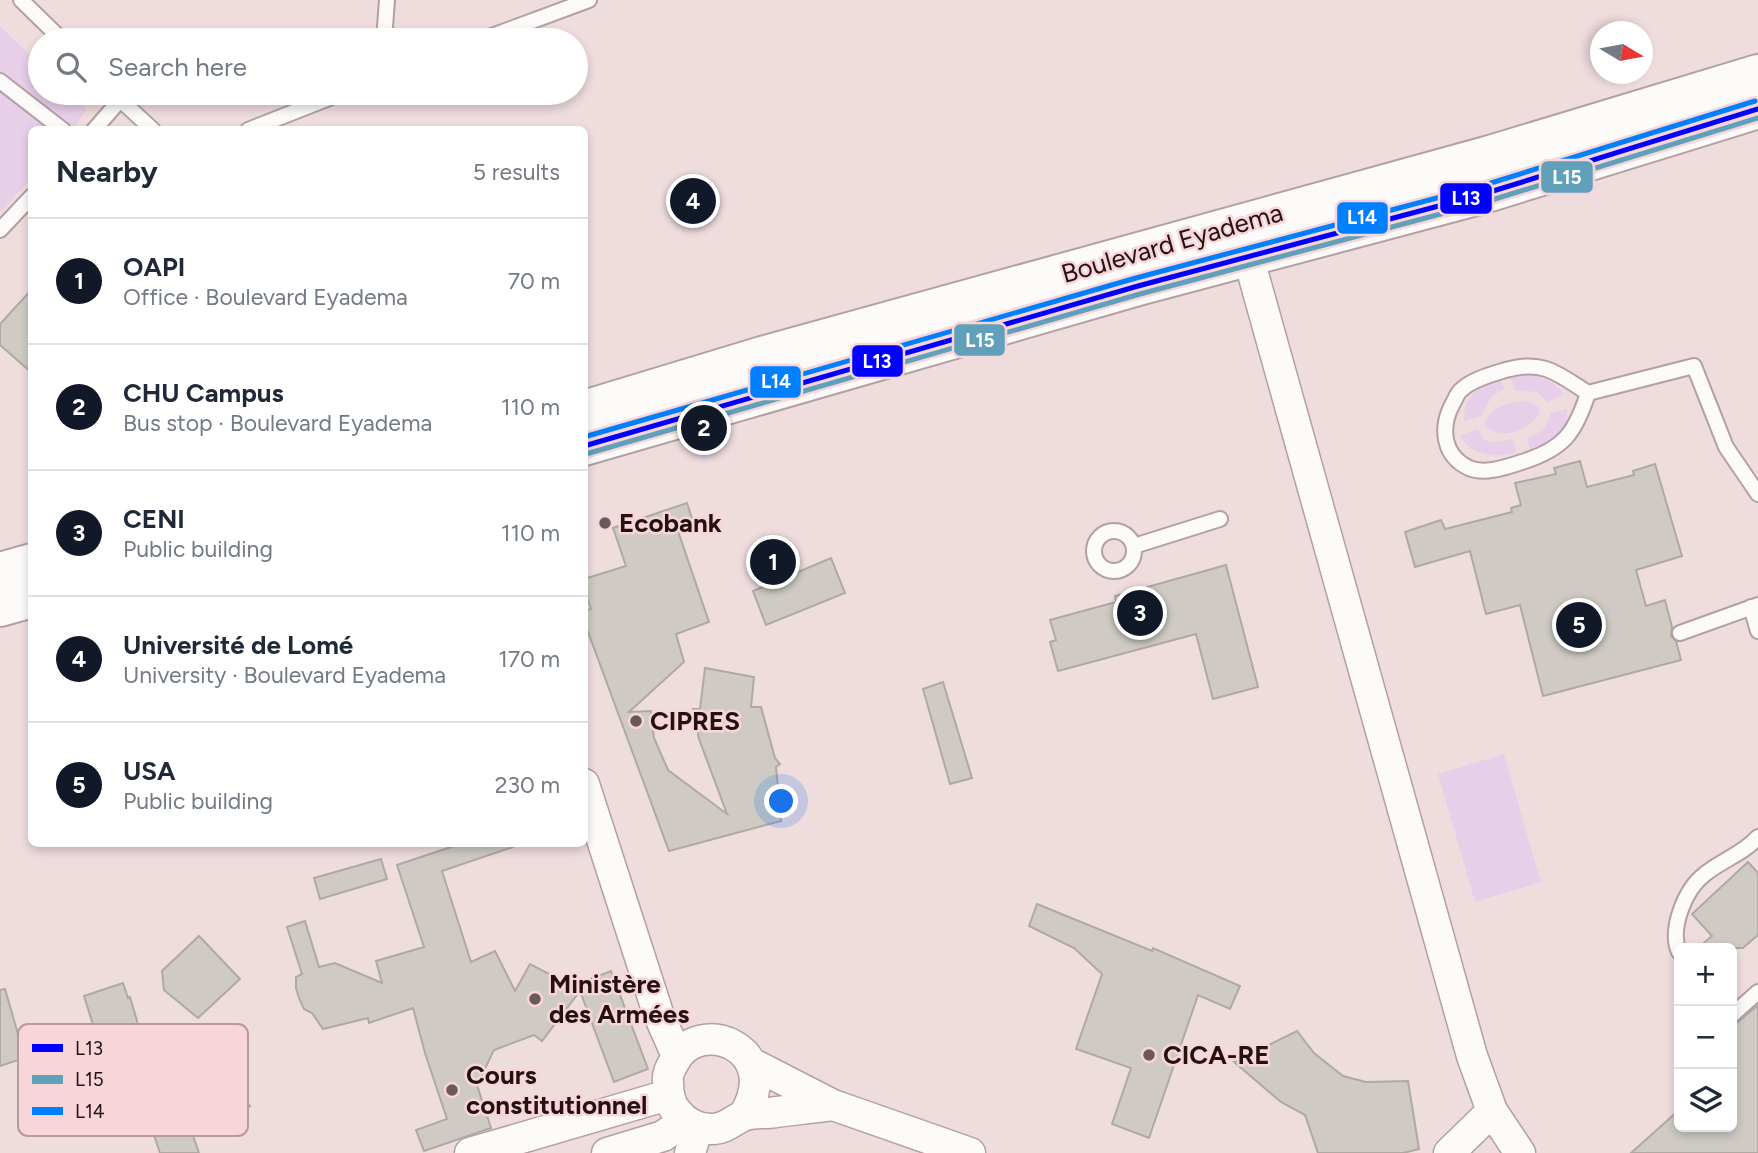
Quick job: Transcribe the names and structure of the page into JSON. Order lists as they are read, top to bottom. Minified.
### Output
{"streets":{"highway":["Boulevard Eyadema"]},"places":["Ecobank","CIPRES","Ministère des Armées","CICA-RE","Cours constitutionnel"],"lines":["transit line L14","transit line L13","transit line L15"],"legend":["L13","L15","L14"],"north":"right","page":{"search":"Search here","heading":["Nearby","5 results"],"pins":["4","2","1","3","5"],"list":[{"mark":"1","name":"OAPI","note":"Office · Boulevard Eyadema","value":"70 m"},{"mark":"2","name":"CHU Campus","note":"Bus stop · Boulevard Eyadema","value":"110 m"},{"mark":"3","name":"CENI","note":"Public building","value":"110 m"},{"mark":"4","name":"Université de Lomé","note":"University · Boulevard Eyadema","value":"170 m"},{"mark":"5","name":"USA","note":"Public building","value":"230 m"}],"map_buttons":["+","−"]}}
